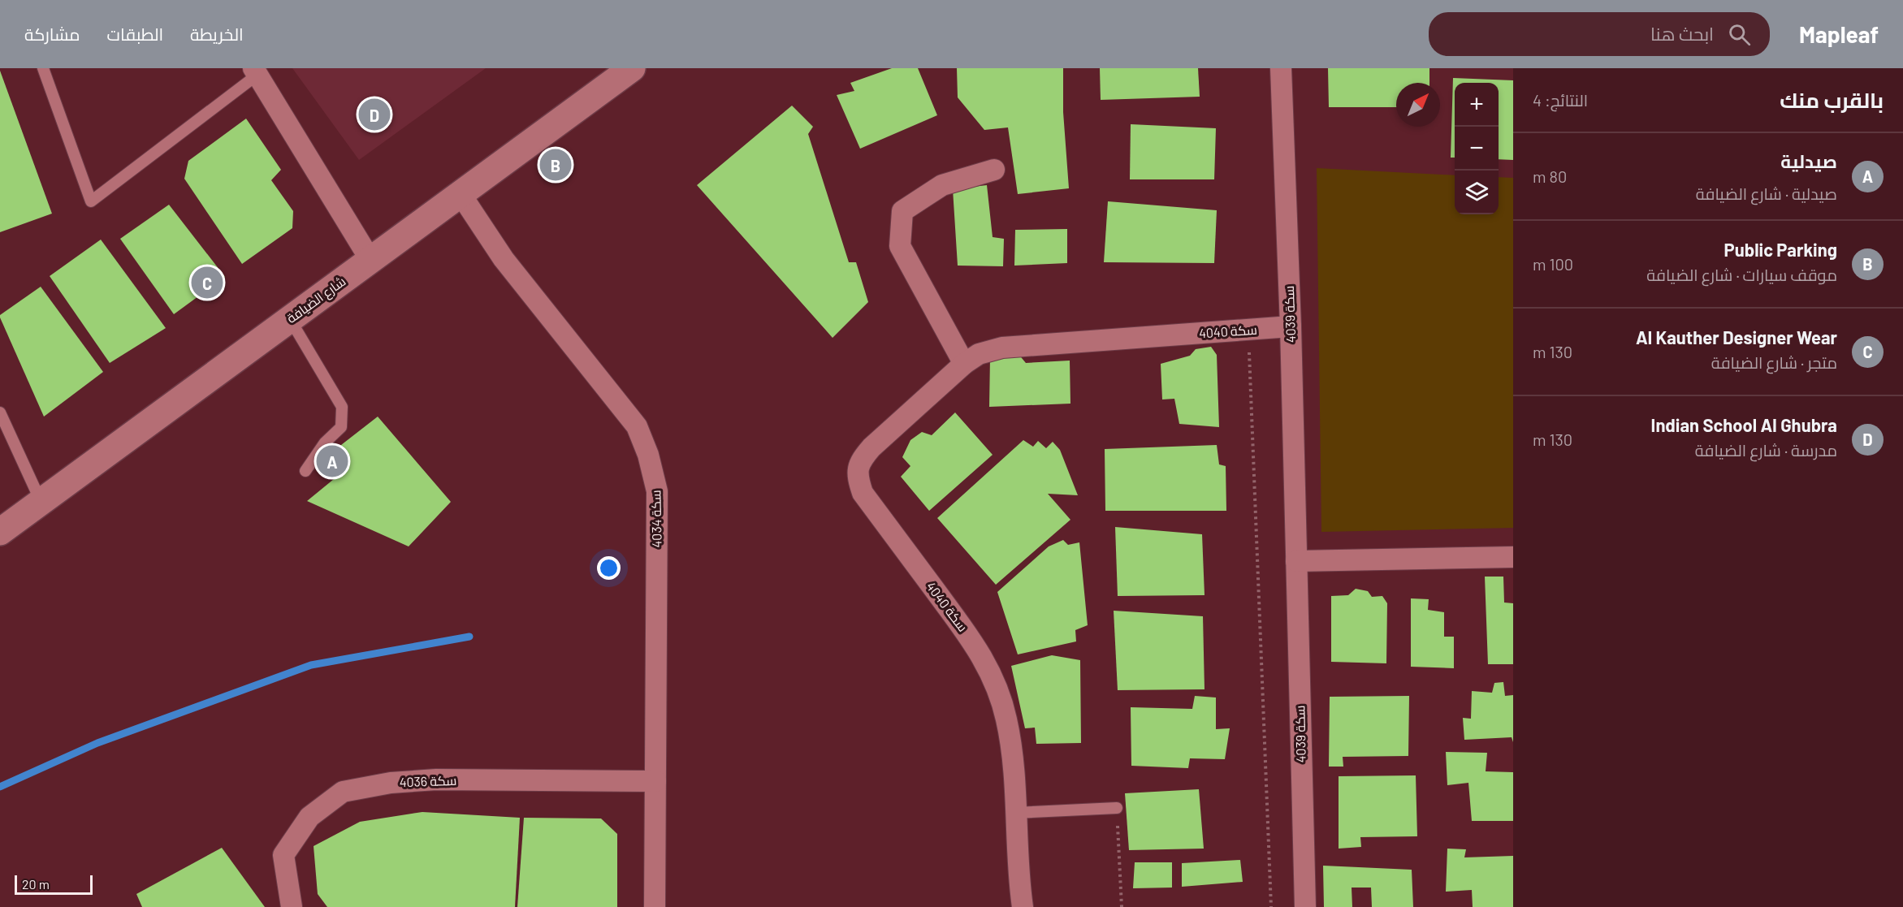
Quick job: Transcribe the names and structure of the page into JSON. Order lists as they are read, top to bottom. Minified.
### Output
{"streets":{"street":["شارع الضيافة","سكة 4039","سكة 4040","سكة 4034","سكة 4036"]},"crossings":[["شارع الضيافة","سكة 4034"],["سكة 4039","سكة 4040"],["سكة 4034","سكة 4036"]],"scale_bar":"20 m","north":"top right","page":{"header":"Mapleaf","search":"ابحث هنا","nav":["الخريطة","الطبقات","مشاركة"],"heading":["بالقرب منك","النتائج: 4"],"map_buttons":["+","−"],"pins":["D","B","C","A"],"list":[{"mark":"A","name":"صيدلية","note":"صيدلية · شارع الضيافة","value":"80 m"},{"mark":"B","name":"Public Parking","note":"موقف سيارات · شارع الضيافة","value":"100 m"},{"mark":"C","name":"Al Kauther Designer Wear","note":"متجر · شارع الضيافة","value":"130 m"},{"mark":"D","name":"Indian School Al Ghubra","note":"مدرسة · شارع الضيافة","value":"130 m"}],"scale":"20 m"}}
